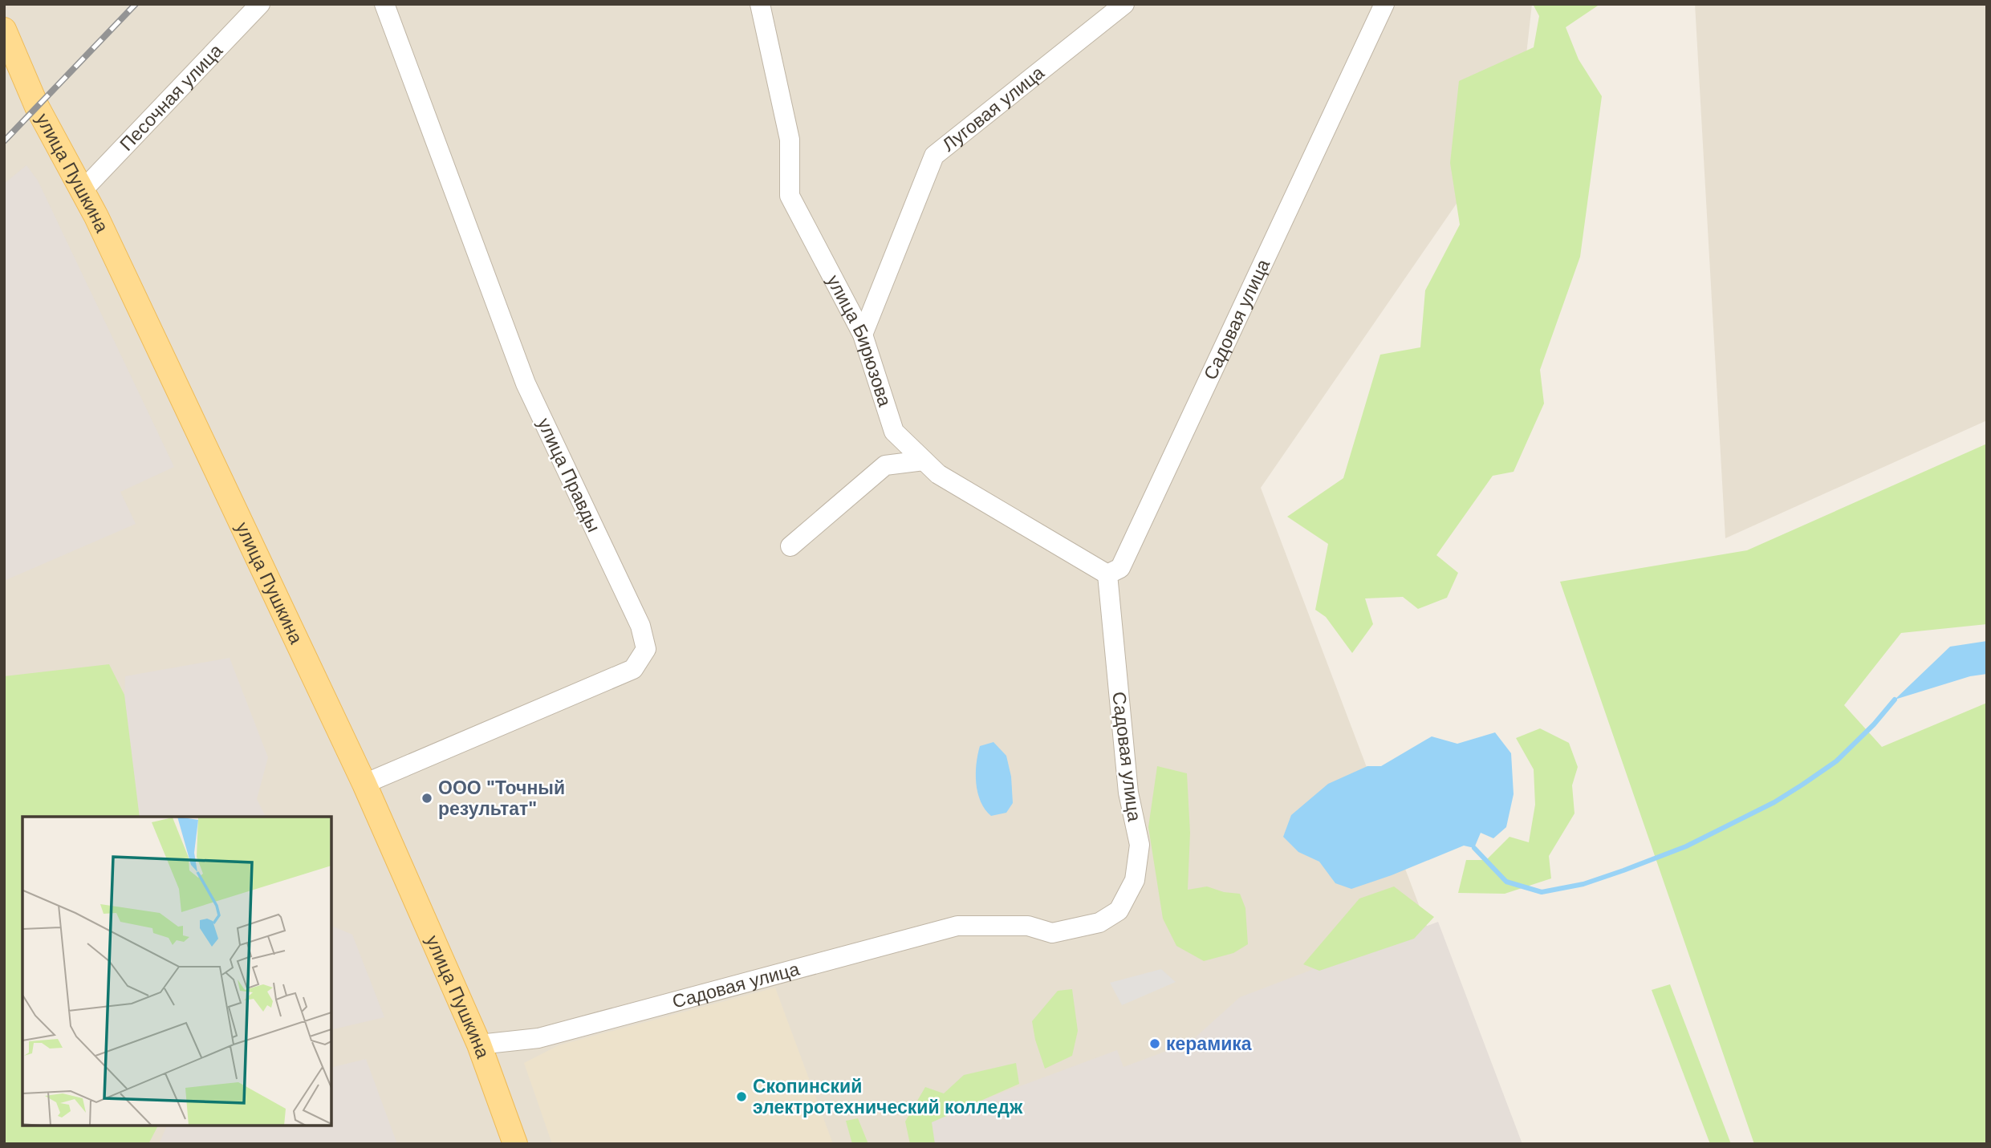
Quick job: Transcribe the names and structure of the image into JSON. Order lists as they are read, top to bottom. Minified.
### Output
{"streets":{"main road":["улица Пушкина"],"street":["Песочная улица","Луговая улица","Садовая улица","улица Бирюзова","улица Правды"]},"crossings":[["Песочная улица","улица Пушкина"],["Луговая улица","улица Бирюзова"],["улица Пушкина","Садовая улица"],["улица Пушкина","улица Правды"],["Садовая улица","улица Бирюзова"]],"places":["ООО \"Точный результат\"","керамика","Скопинский электротехнический колледж"]}
